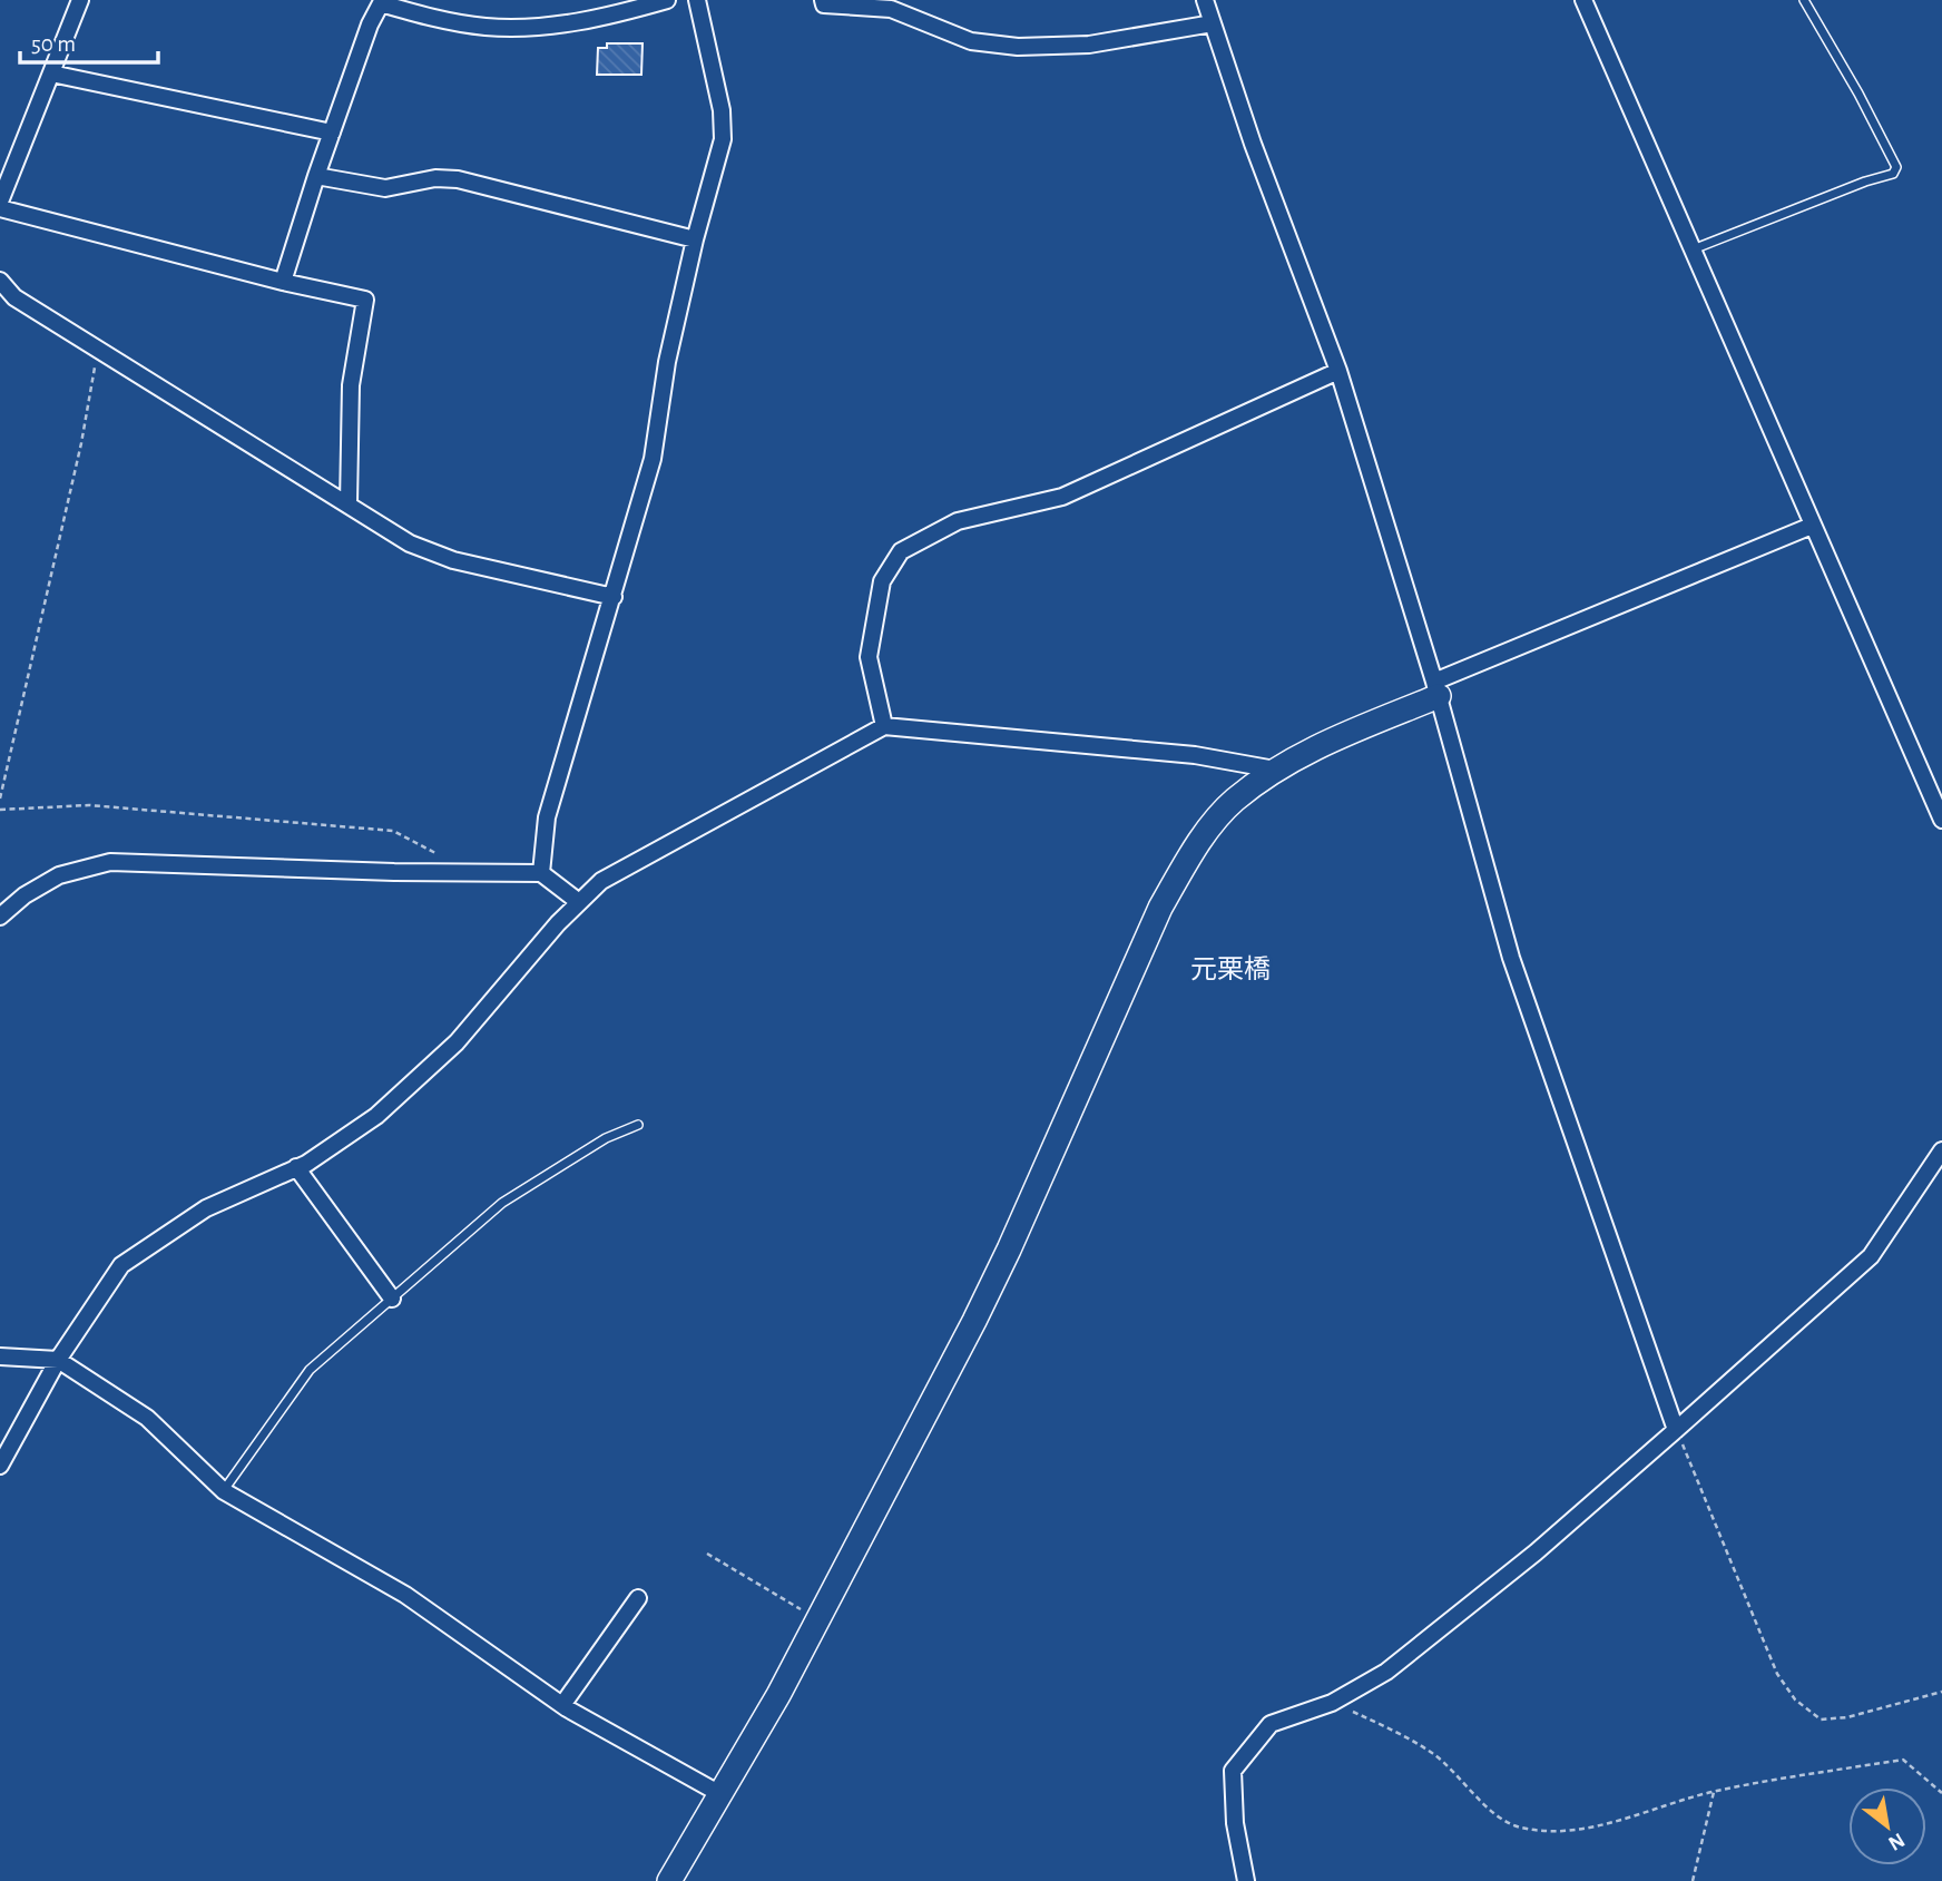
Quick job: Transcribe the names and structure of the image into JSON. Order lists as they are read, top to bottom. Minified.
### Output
{"districts":["元栗橋"],"scale_bar":"50 m","north":"bottom right"}
